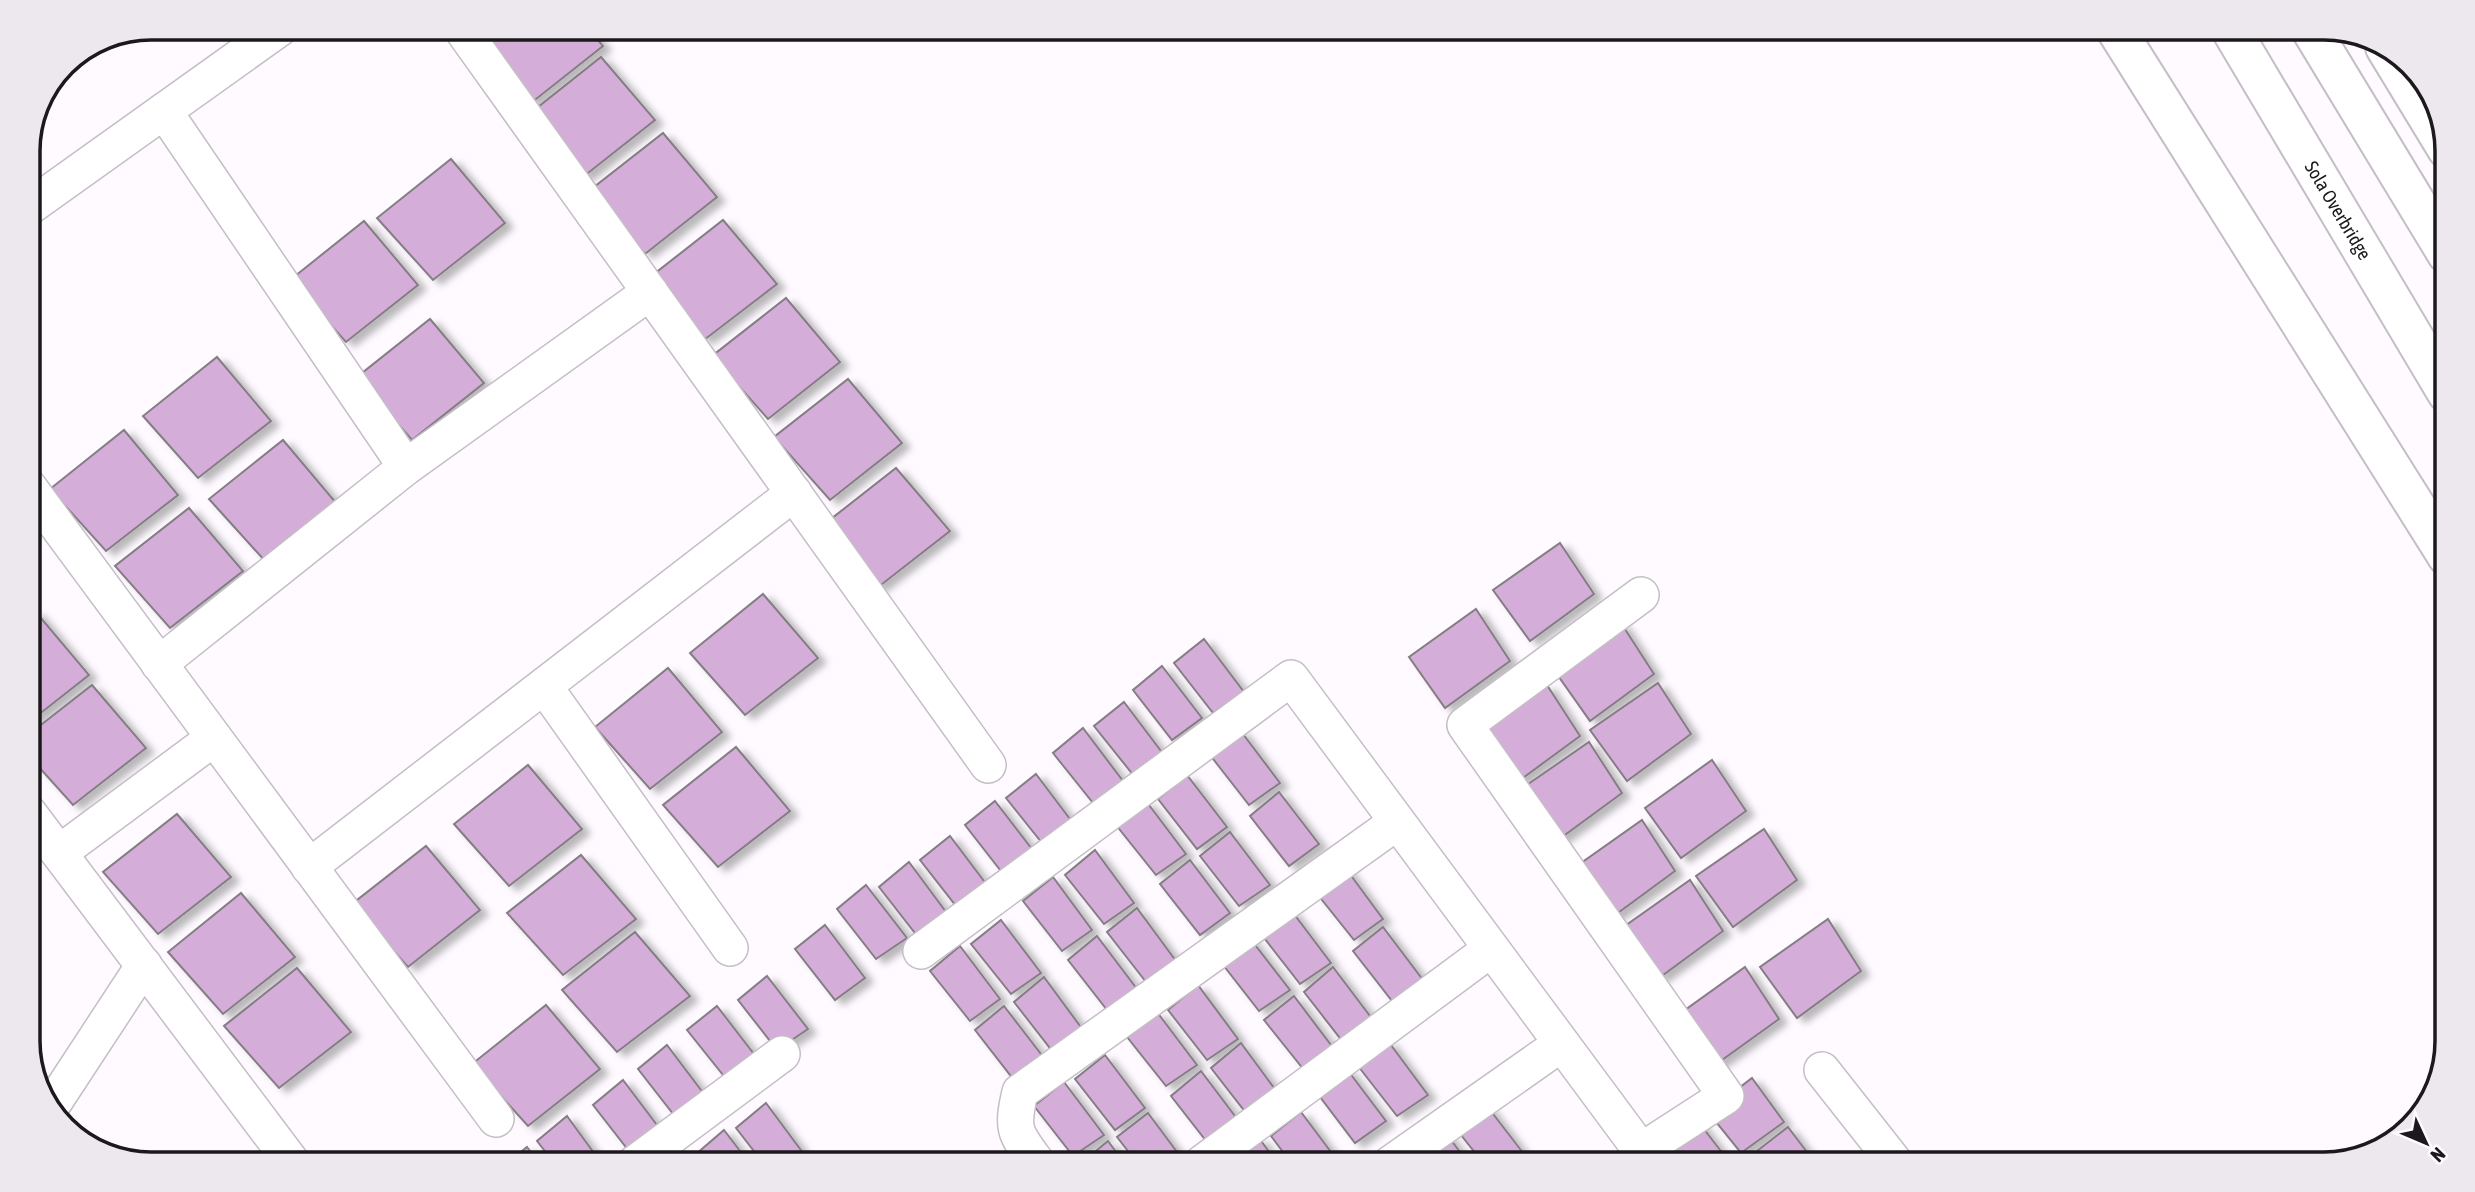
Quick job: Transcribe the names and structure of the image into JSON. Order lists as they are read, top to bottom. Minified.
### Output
{"streets":{"main road":["Sola Overbridge"]},"north":"bottom right"}
